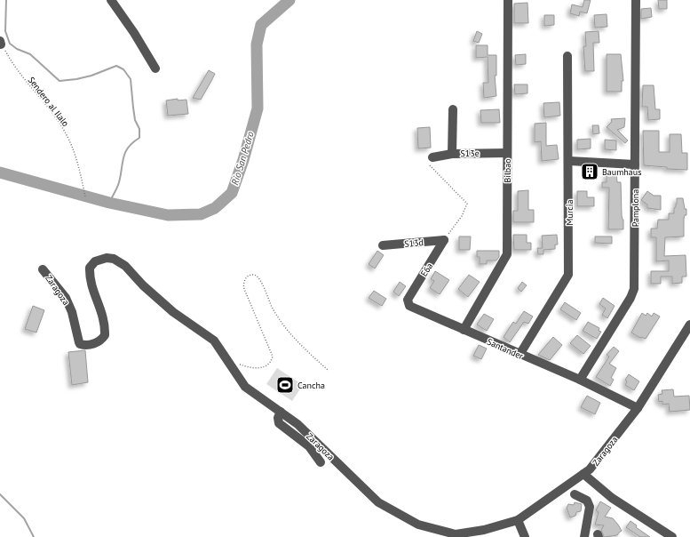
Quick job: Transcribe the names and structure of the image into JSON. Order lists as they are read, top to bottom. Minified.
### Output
{"streets":{"street":["S13e","Bilbao","Pamplona","Murcia","S13d","E6a","Zaragoza","Santander"],"path":["Sendero al Ilalo"]},"crossings":[["S13e","Bilbao"],["Bilbao","Santander"],["Pamplona","Santander"],["Murcia","Santander"],["S13d","E6a"],["E6a","Santander"],["Zaragoza","Santander"]],"water":["Río San Pedro"],"places":{"building":["Baumhaus"],"sports":["Cancha"]}}
